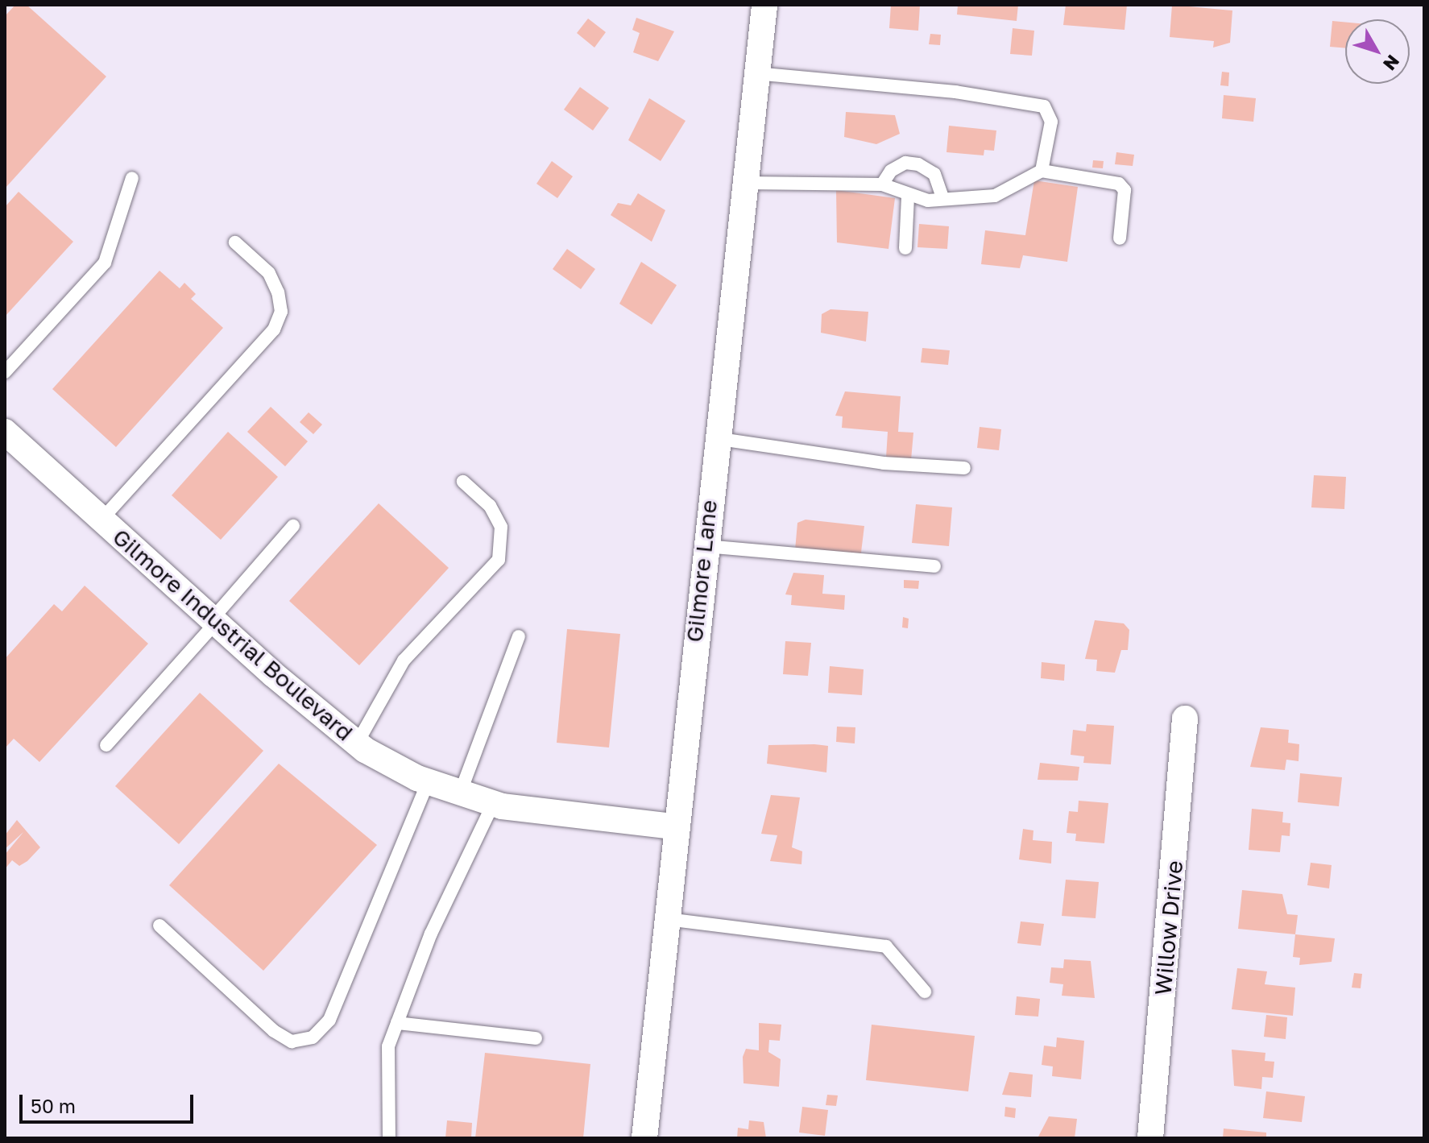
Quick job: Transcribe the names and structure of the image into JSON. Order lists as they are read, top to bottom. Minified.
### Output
{"streets":{"street":["Gilmore Lane","Gilmore Industrial Boulevard","Willow Drive"]},"crossings":[["Gilmore Lane","Gilmore Industrial Boulevard"]],"scale_bar":"50 m","north":"bottom right"}
